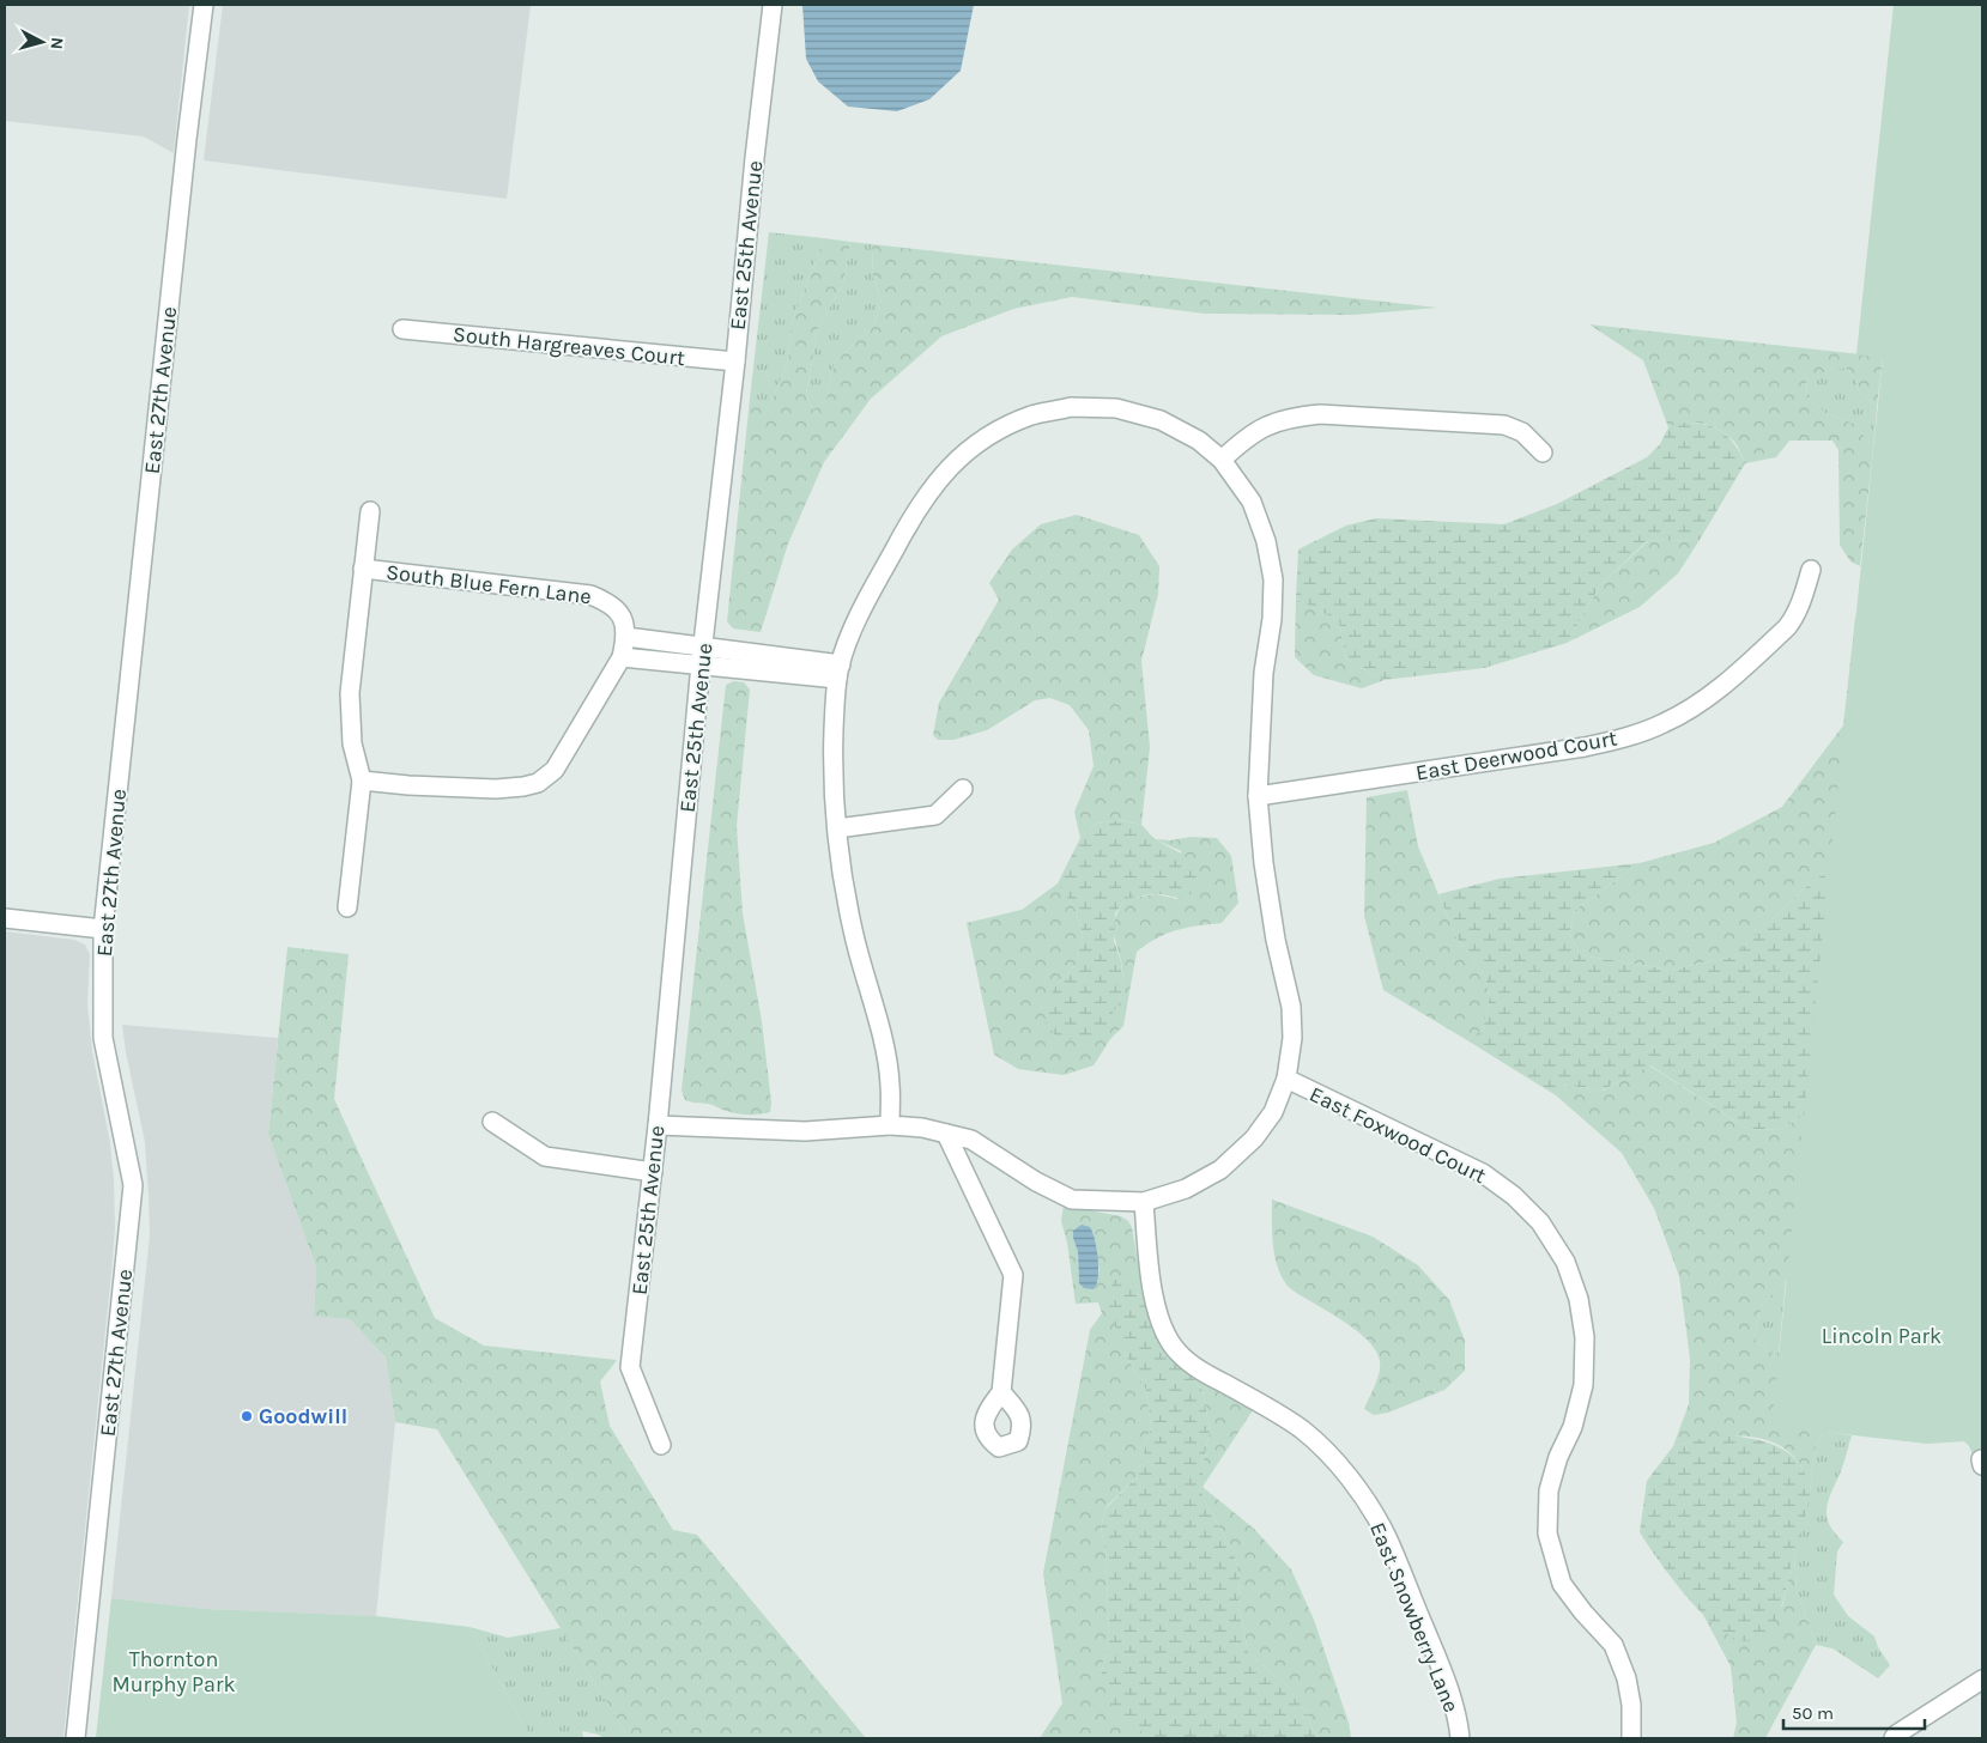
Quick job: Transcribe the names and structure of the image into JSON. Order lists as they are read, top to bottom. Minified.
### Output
{"streets":{"street":["East 25th Avenue","South Hargreaves Court","East 27th Avenue","South Blue Fern Lane","East Deerwood Court","East Foxwood Court","East Snowberry Lane"]},"crossings":[["East 25th Avenue","South Hargreaves Court"]],"parks":["Lincoln Park","Thornton Murphy Park"],"places":["Goodwill"],"scale_bar":"50 m","north":"right"}
